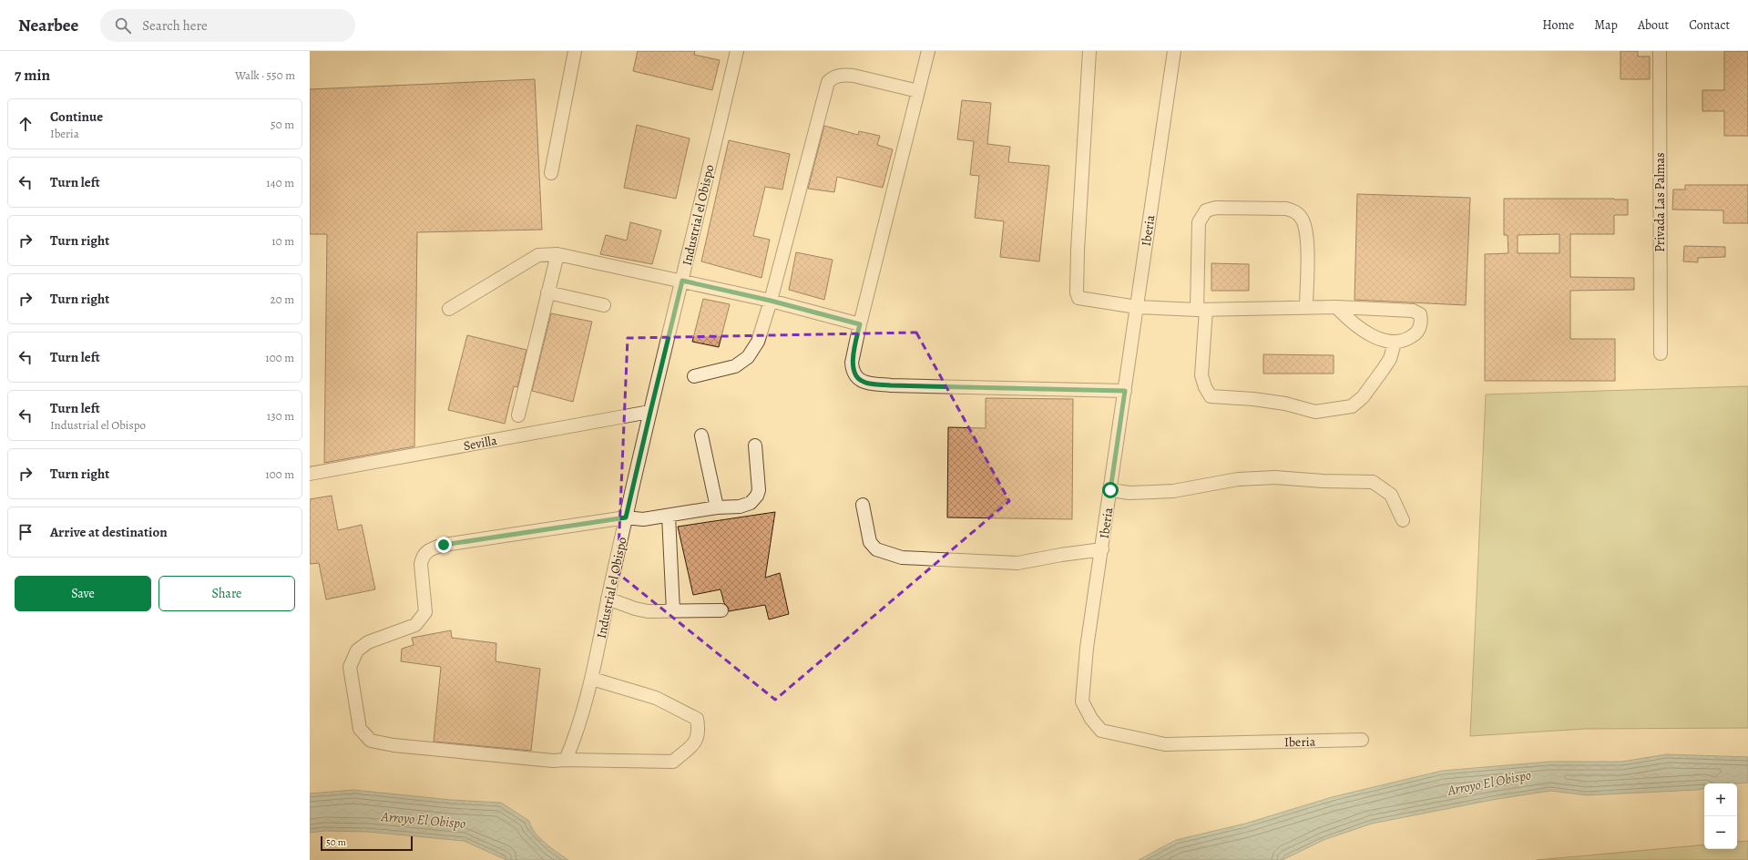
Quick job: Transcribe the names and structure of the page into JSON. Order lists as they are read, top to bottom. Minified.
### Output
{"streets":{"street":["Privada Las Palmas","Industrial el Obispo","Iberia","Sevilla"]},"crossings":[["Industrial el Obispo","Sevilla"]],"water":["Arroyo El Obispo"],"scale_bar":"50 m","page":{"header":"Nearbee","search":"Search here","nav":["Home","Map","About","Contact"],"heading":["7 min","Walk · 550 m"],"list":[["Continue","Iberia","50 m"],["Turn left","140 m"],["Turn right","10 m"],["Turn right","20 m"],["Turn left","100 m"],["Turn left","Industrial el Obispo","130 m"],["Turn right","100 m"],"Arrive at destination"],"buttons":["Save","Share"],"map_buttons":["+","−"],"scale":"50 m"}}
